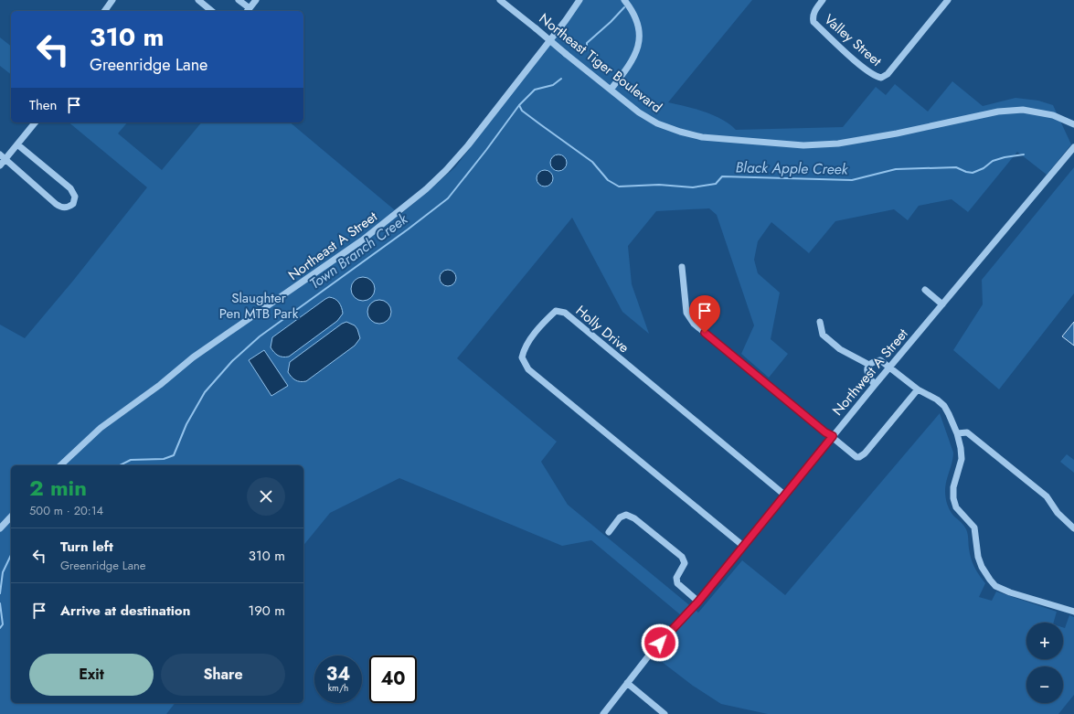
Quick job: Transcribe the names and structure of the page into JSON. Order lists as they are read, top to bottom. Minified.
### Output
{"streets":{"street":["Valley Street","Northeast Tiger Boulevard","Northeast A Street","Holly Drive","Northwest A Street"]},"crossings":[["Holly Drive","Northwest A Street"]],"water":["Black Apple Creek","Town Branch Creek"],"parks":["Slaughter Pen MTB Park"],"page":{"turn":["310 m","Greenridge Lane"],"then":"Then","heading":["2 min","500 m · 20:14"],"list":[{"name":"Turn left","note":"Greenridge Lane","value":"310 m"},{"name":"Arrive at destination","value":"190 m"}],"map_buttons":["+","−"],"buttons":["Exit","Share"],"speed":"34 km/h","limit":"40"}}
